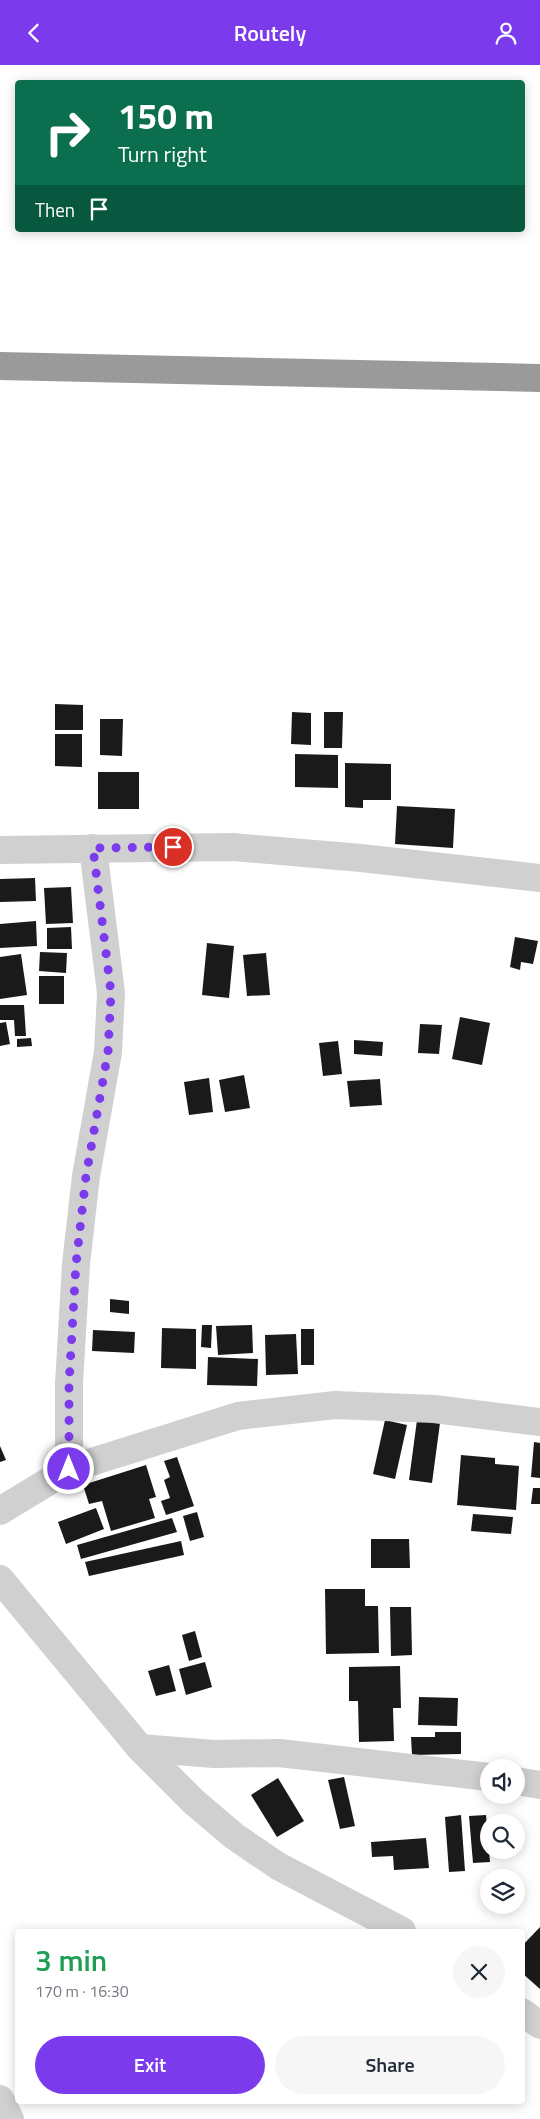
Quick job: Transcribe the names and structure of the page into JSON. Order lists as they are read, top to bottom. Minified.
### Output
{"page":{"header":"Routely","turn":["150 m","Turn right"],"then":"Then","heading":["3 min","170 m · 16:30"],"buttons":["Exit","Share"]}}
